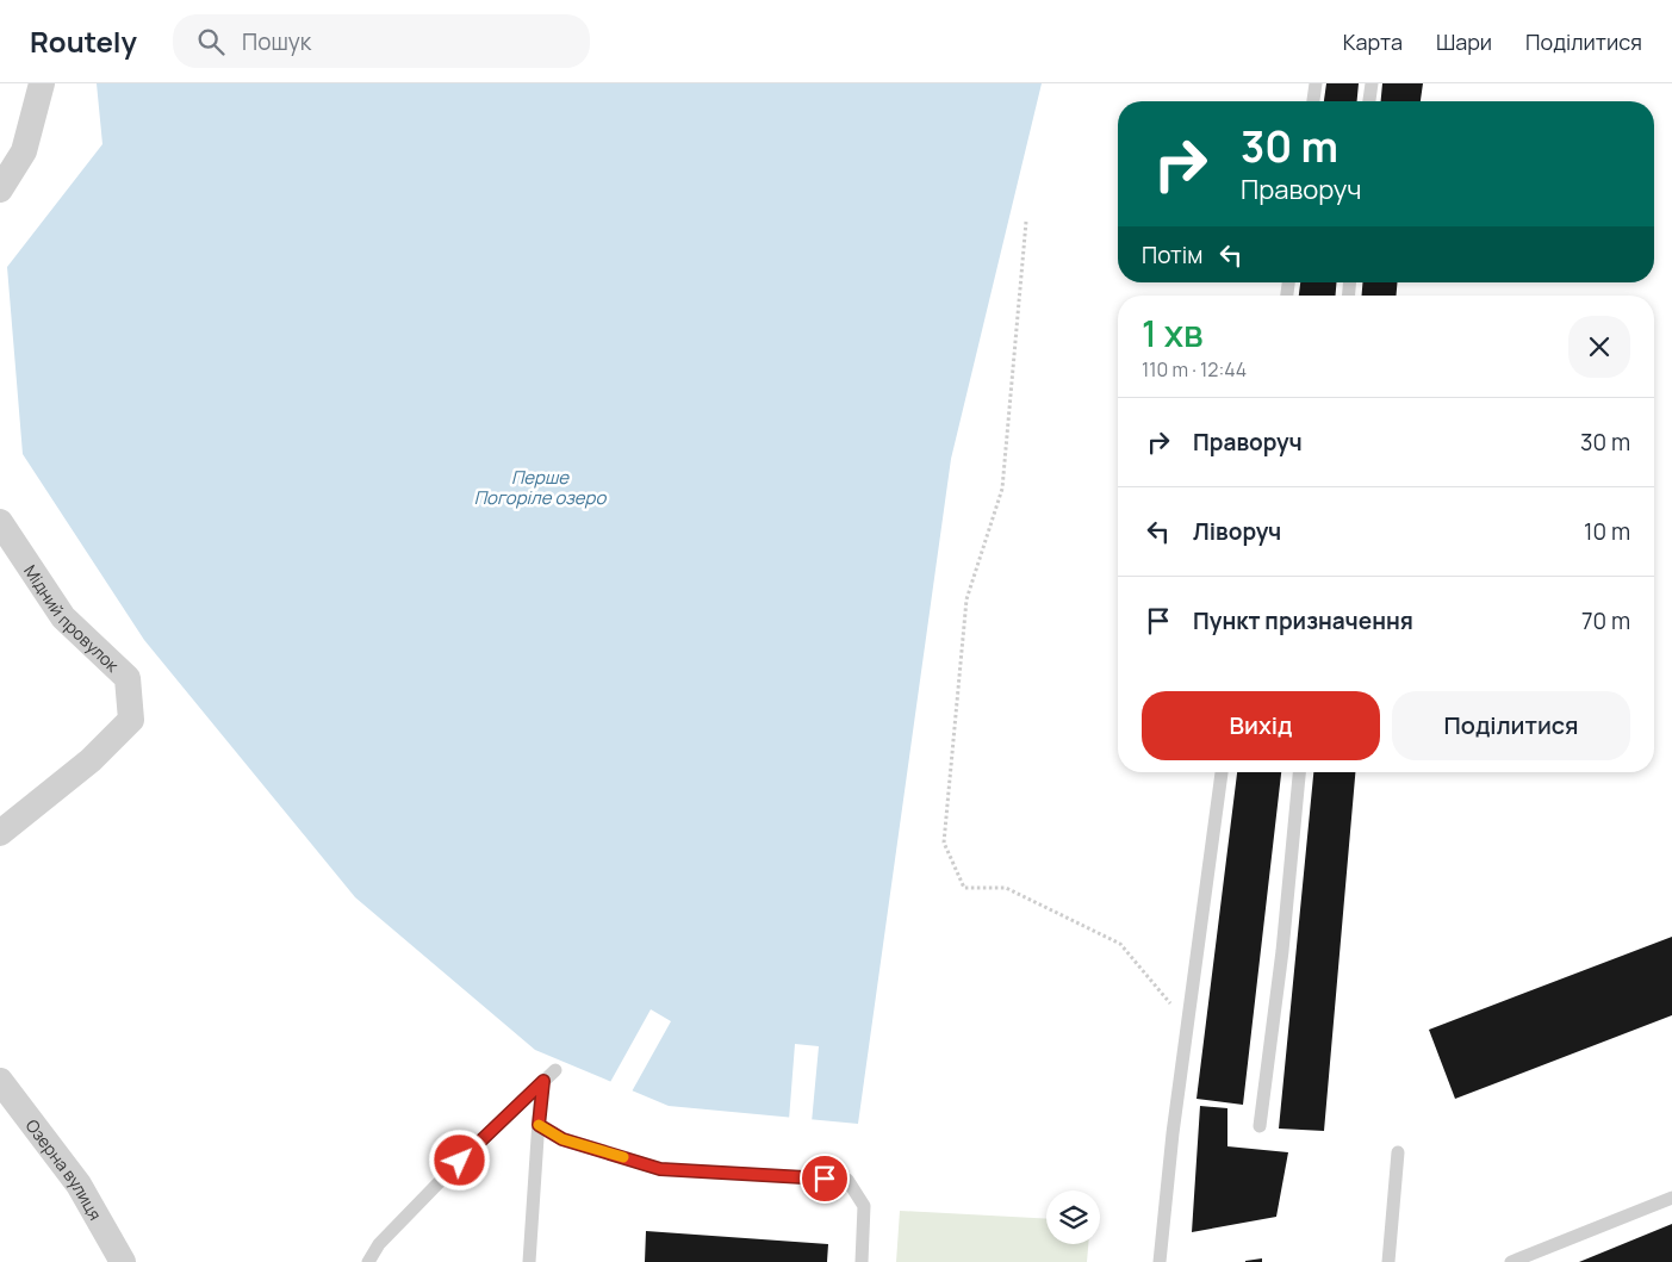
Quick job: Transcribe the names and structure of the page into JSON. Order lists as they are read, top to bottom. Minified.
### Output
{"streets":{"street":["Мідний провулок","Озерна вулиця"]},"water":["Перше Погоріле озеро"],"page":{"header":"Routely","search":"Пошук","nav":["Карта","Шари","Поділитися"],"turn":["30 m","Праворуч"],"then":"Потім","heading":["1 хв","110 m · 12:44"],"list":[{"name":"Праворуч","value":"30 m"},{"name":"Ліворуч","value":"10 m"},{"name":"Пункт призначення","value":"70 m"}],"buttons":["Вихід","Поділитися"]}}
